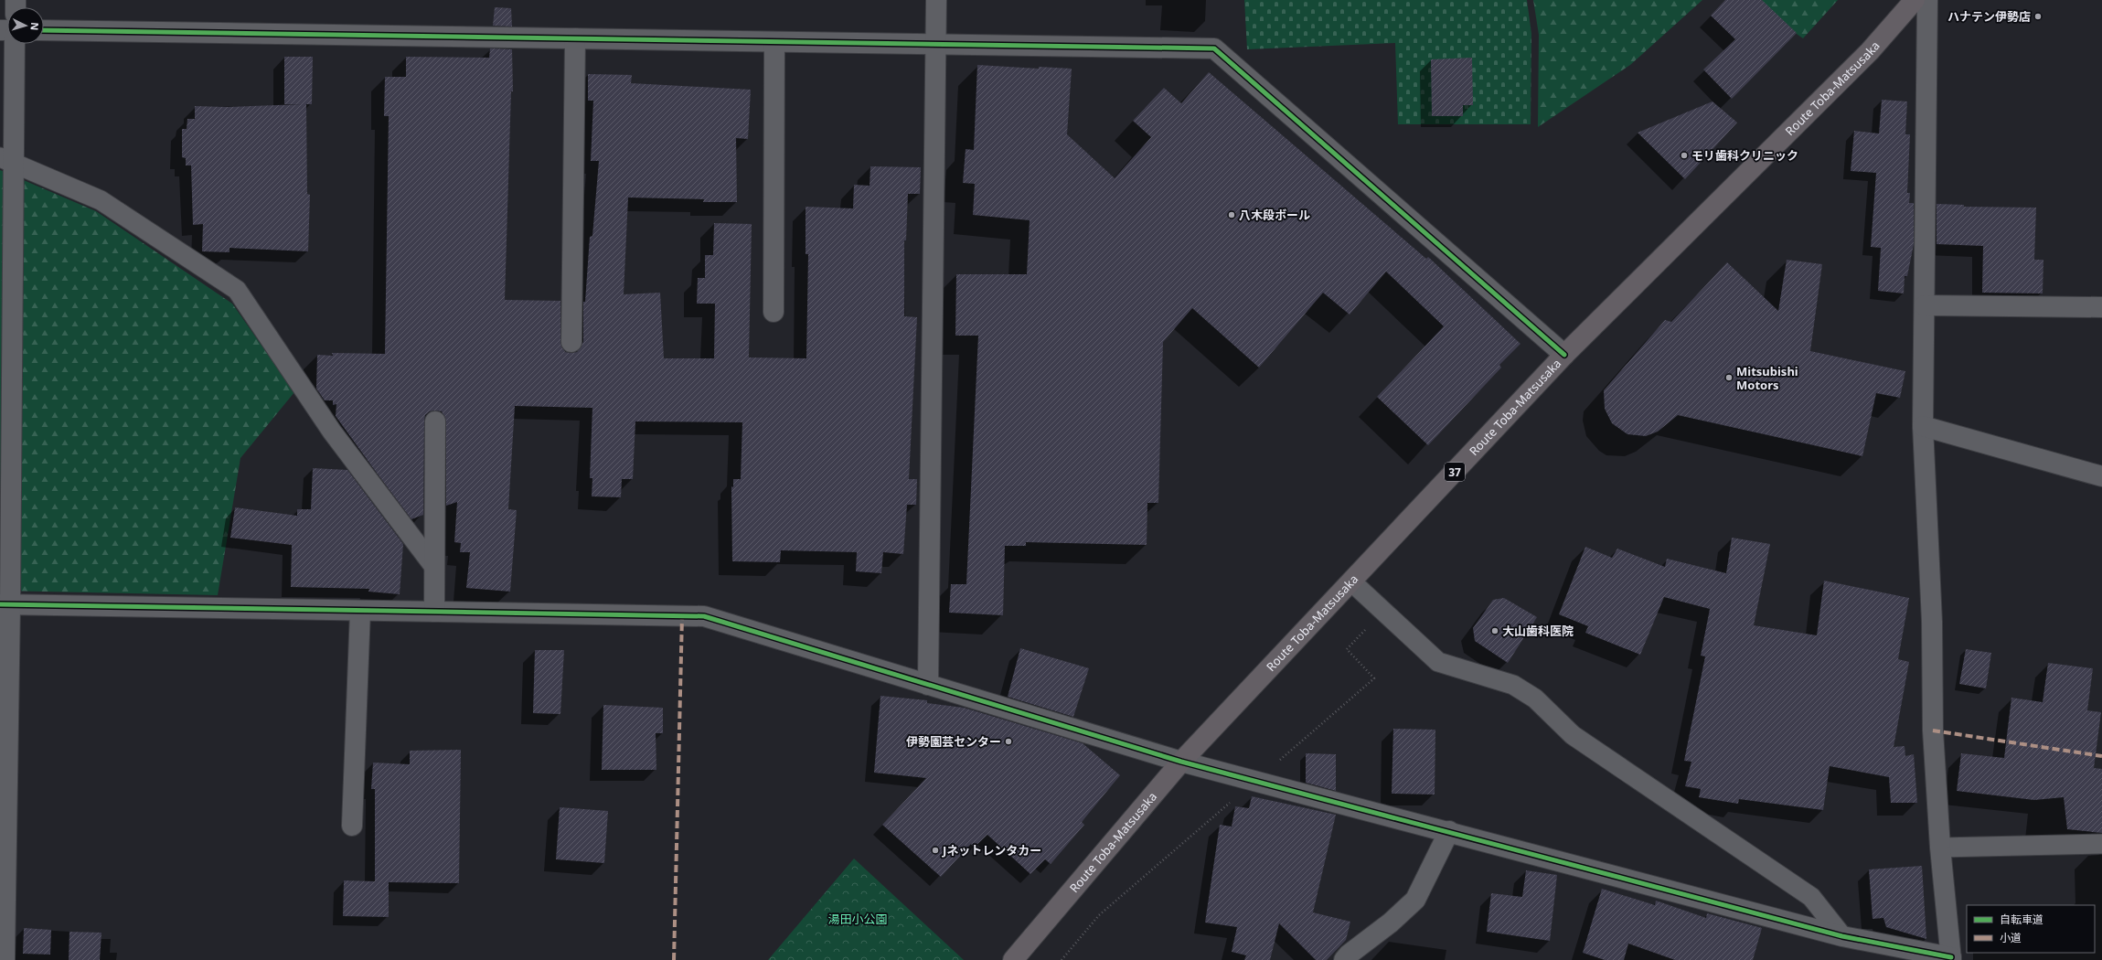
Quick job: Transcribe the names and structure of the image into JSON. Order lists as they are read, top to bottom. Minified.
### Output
{"streets":{"main road":["Route Toba-Matsusaka","37"]},"parks":["湯田小公園"],"places":["ハナテン伊勢店","モリ歯科クリニック","八木段ボール","Mitsubishi Motors","大山歯科医院","伊勢園芸センター","Jネットレンタカー"],"legend":["自転車道","小道"],"north":"right"}
